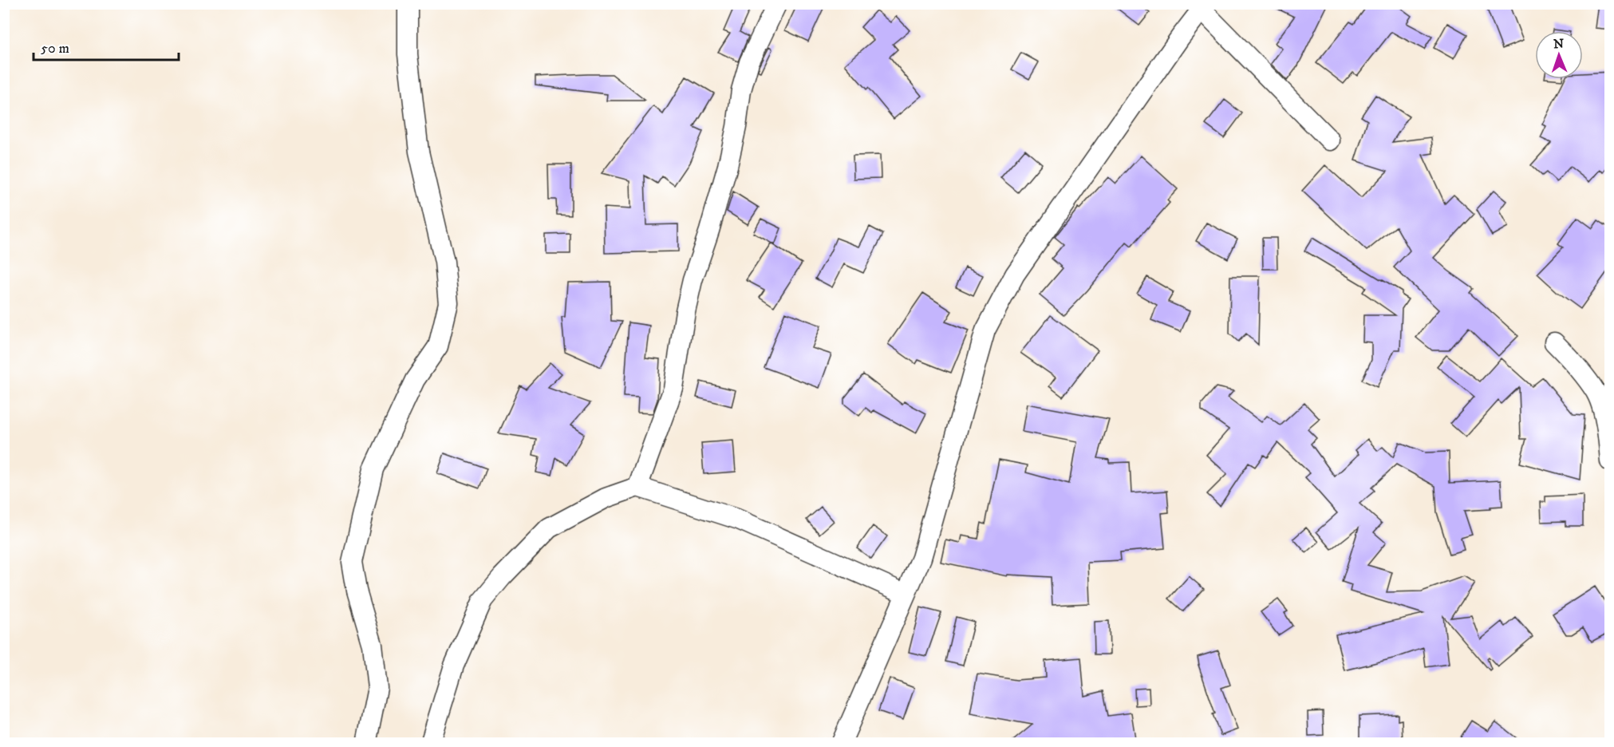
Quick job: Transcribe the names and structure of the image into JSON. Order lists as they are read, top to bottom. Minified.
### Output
{"scale_bar":"50 m","north":"top"}
